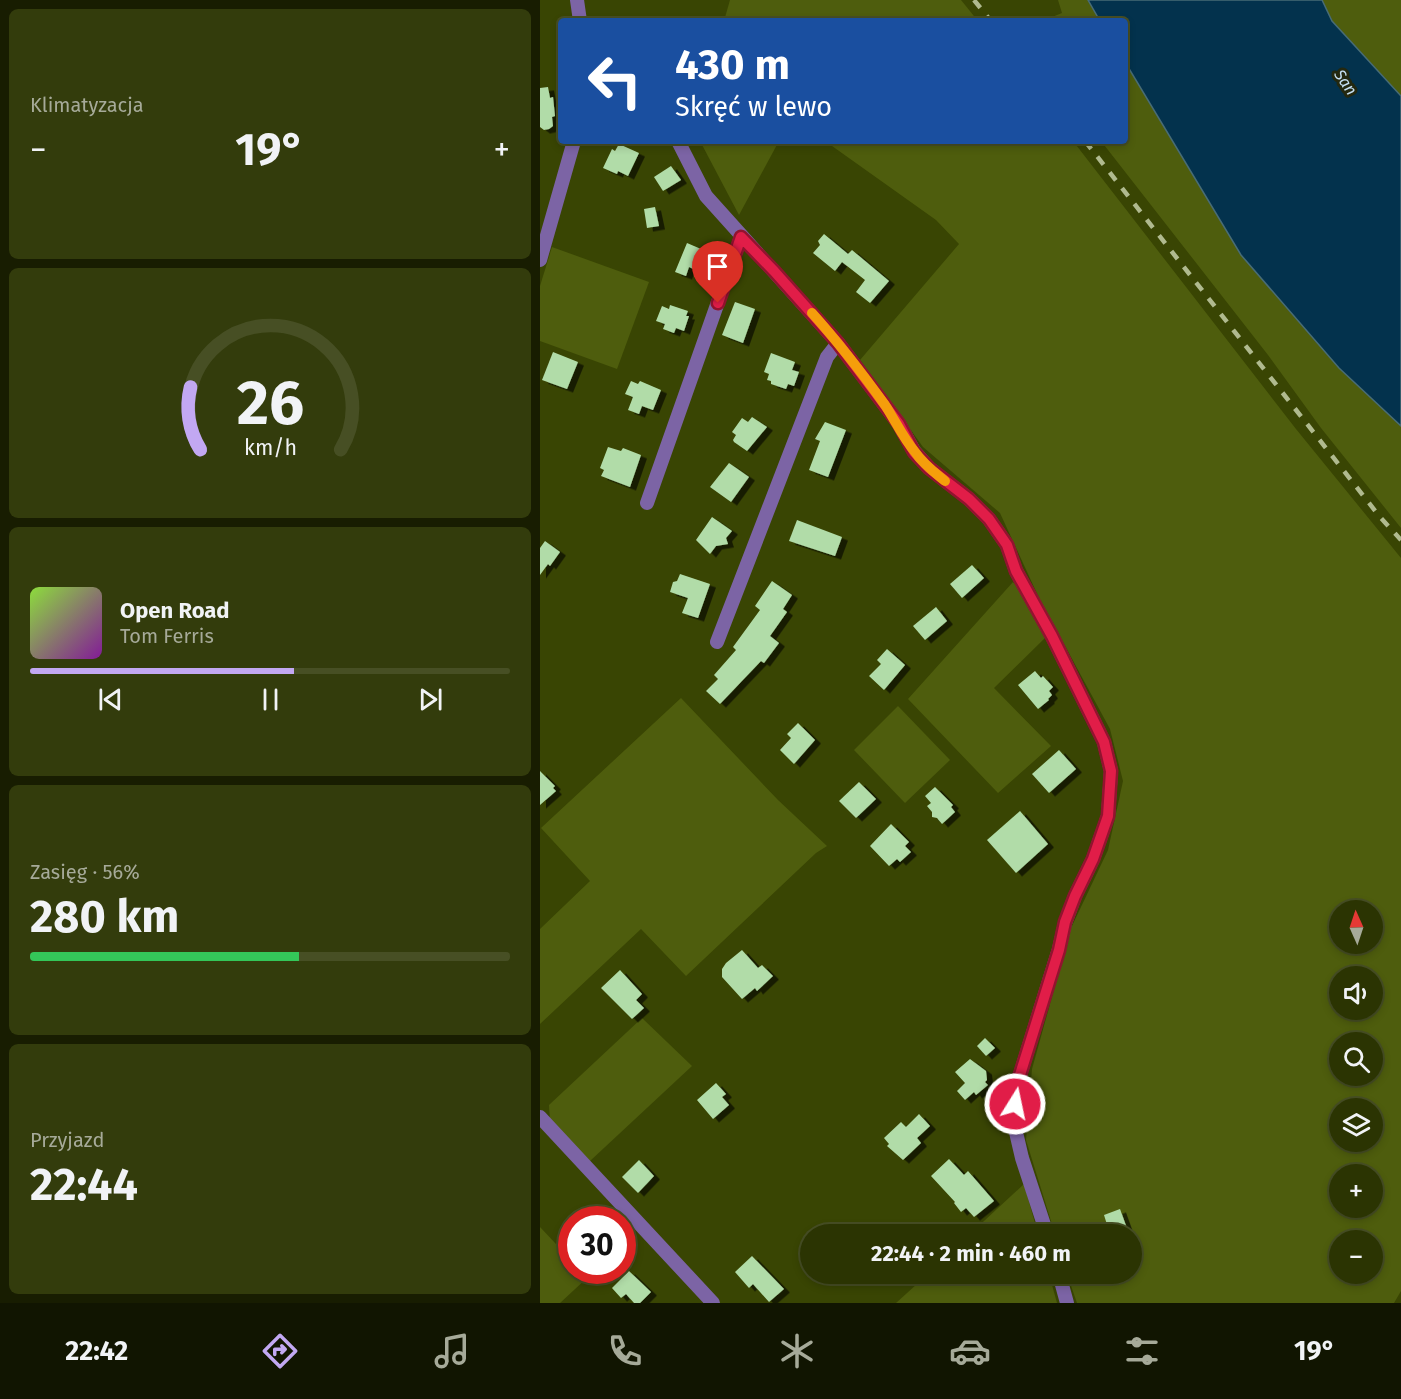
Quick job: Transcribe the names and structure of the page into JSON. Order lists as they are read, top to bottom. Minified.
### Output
{"water":["San"],"north":"top","page":{"tile":["Klimatyzacja",["Zasięg · 56%","280 km"],["Przyjazd","22:44"]],"turn":["430 m","Skręć w lewo"],"heat":["−","19°","+"],"song":["Open Road","Tom Ferris"],"map_buttons":["+","−"],"limit":"30","trip":"22:44 · 2 min · 460 m","tabs":["22:42","19°"],"gauge":["26","km/h"]}}
